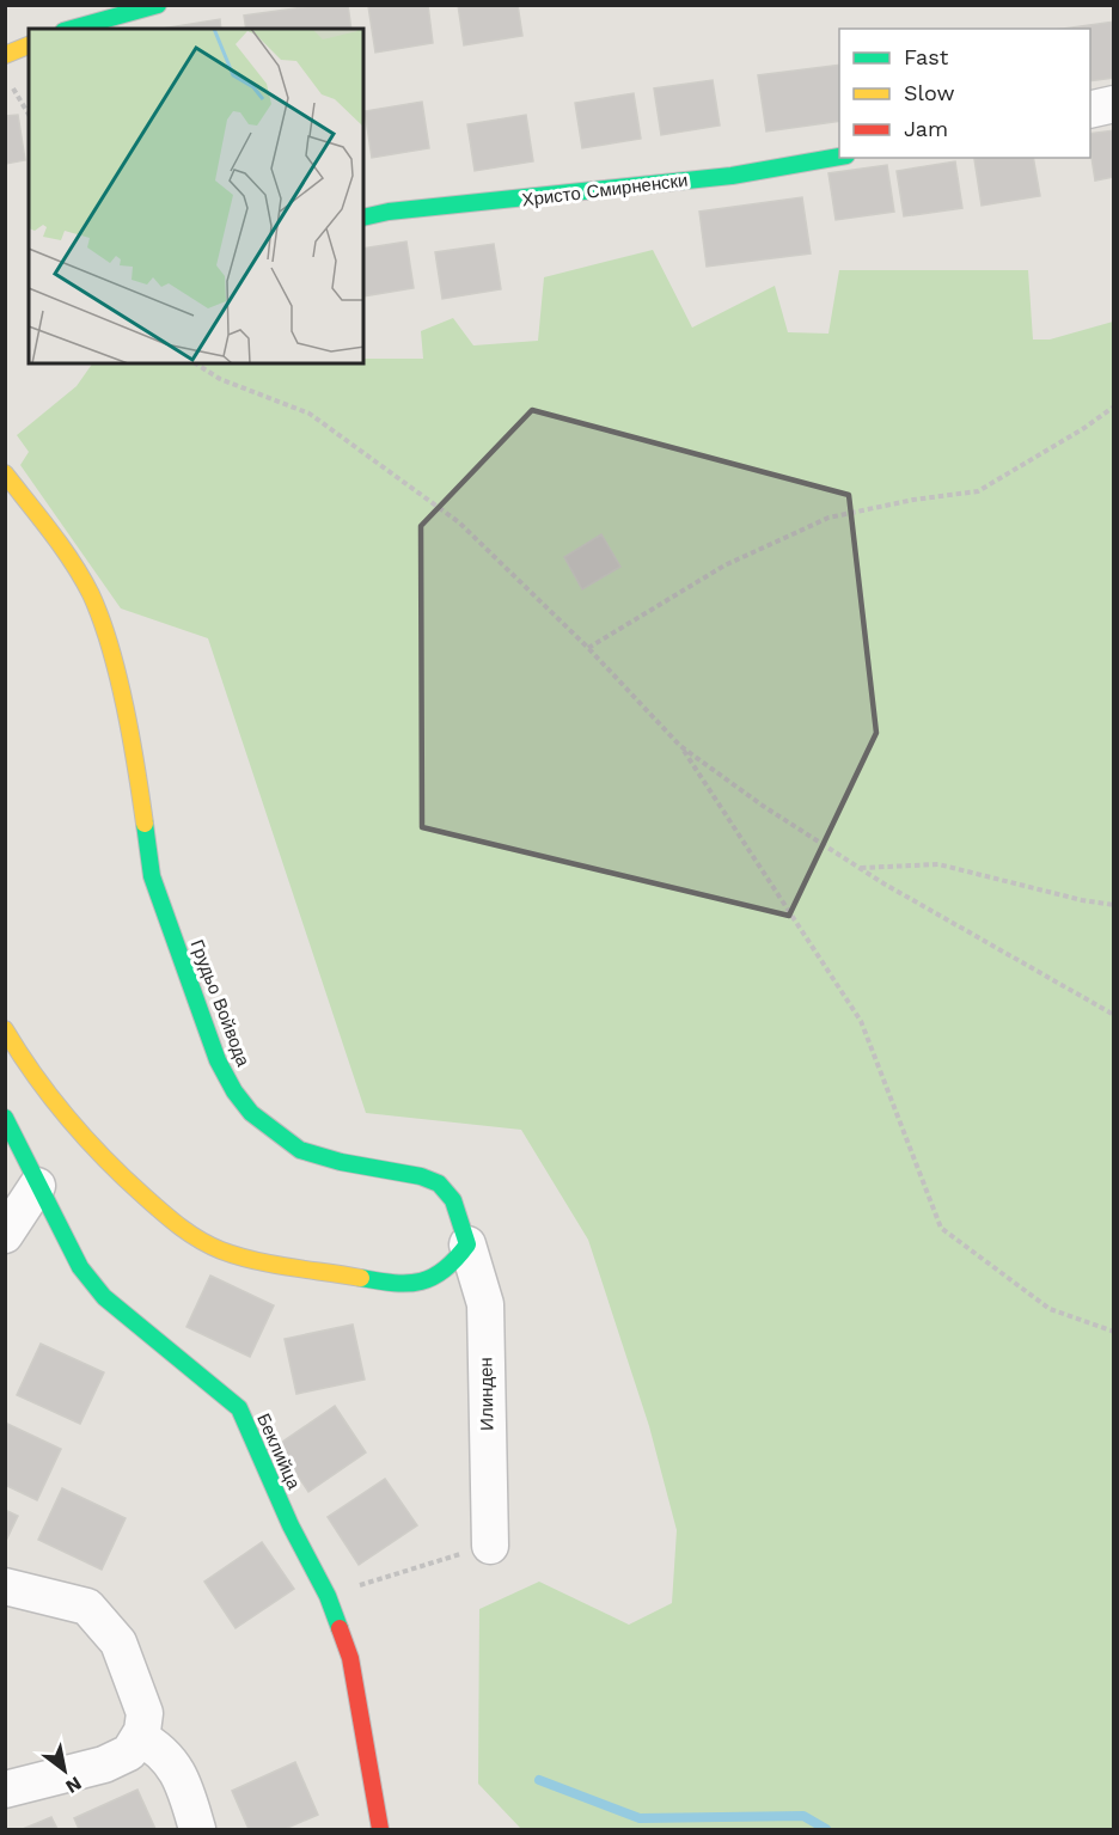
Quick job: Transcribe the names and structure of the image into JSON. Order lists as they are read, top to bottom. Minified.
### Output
{"streets":{"street":["Христо Смирненски","Грудьо Войвода","Илинден","Беклийца"]},"crossings":[["Грудьо Войвода","Илинден"]],"legend":["Fast","Slow","Jam"],"north":"bottom right"}
